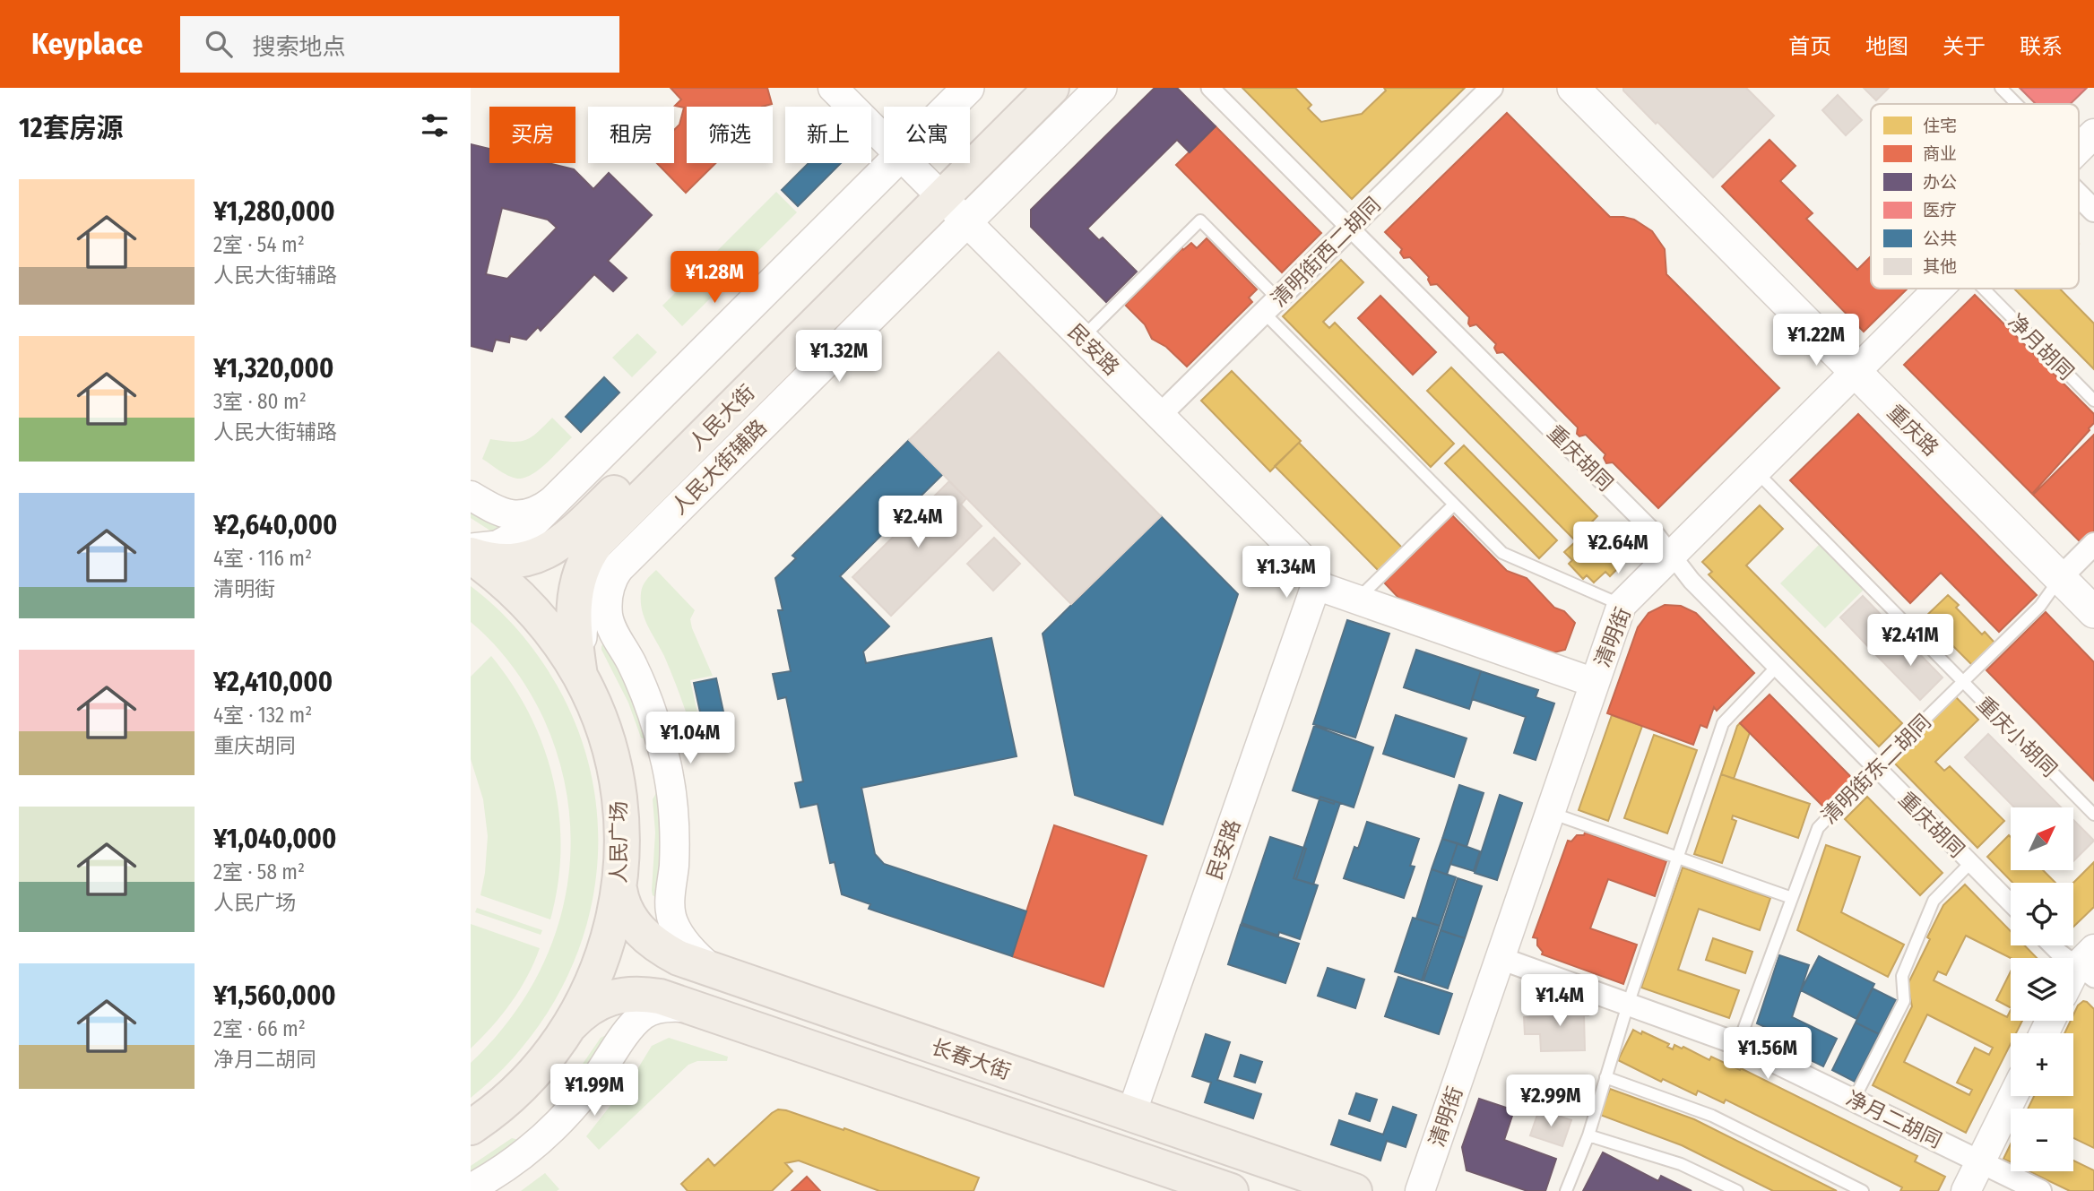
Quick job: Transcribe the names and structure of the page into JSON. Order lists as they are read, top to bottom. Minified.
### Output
{"streets":{"main road":["人民大街","重庆路","人民大街辅路","人民广场","长春大街"],"street":["清明街西二胡同","民安路","重庆胡同","清明街","清明街东二胡同","净月二胡同"],"lane":["净月胡同","重庆小胡同"]},"crossings":[["清明街西二胡同","民安路"],["清明街西二胡同","重庆胡同"],["民安路","人民大街"],["民安路","人民大街辅路"],["民安路","长春大街"],["人民大街","人民大街辅路"],["人民大街","人民广场"],["重庆路","清明街"],["重庆路","清明街东二胡同"],["重庆胡同","清明街"],["重庆胡同","清明街东二胡同"],["人民大街辅路","人民广场"],["清明街","重庆小胡同"],["清明街","净月二胡同"],["重庆小胡同","清明街东二胡同"],["清明街东二胡同","净月二胡同"],["人民广场","长春大街"]],"legend":["住宅","商业","办公","医疗","公共","其他"],"north":"top right","page":{"header":"Keyplace","search":"搜索地点","nav":["首页","地图","关于","联系"],"heading":"12套房源","chip":["买房","租房","筛选","新上","公寓"],"list":[{"name":"¥1,280,000","note":"2室 · 54 m² · 人民大街辅路"},{"name":"¥1,320,000","note":"3室 · 80 m² · 人民大街辅路"},{"name":"¥2,640,000","note":"4室 · 116 m² · 清明街"},{"name":"¥2,410,000","note":"4室 · 132 m² · 重庆胡同"},{"name":"¥1,040,000","note":"2室 · 58 m² · 人民广场"},{"name":"¥1,560,000","note":"2室 · 66 m² · 净月二胡同"}],"price":["¥1.28M","¥1.22M","¥1.32M","¥2.4M","¥2.64M","¥1.34M","¥2.41M","¥1.04M","¥1.4M","¥1.56M","¥1.99M","¥2.99M"],"map_buttons":["+","−"]}}
